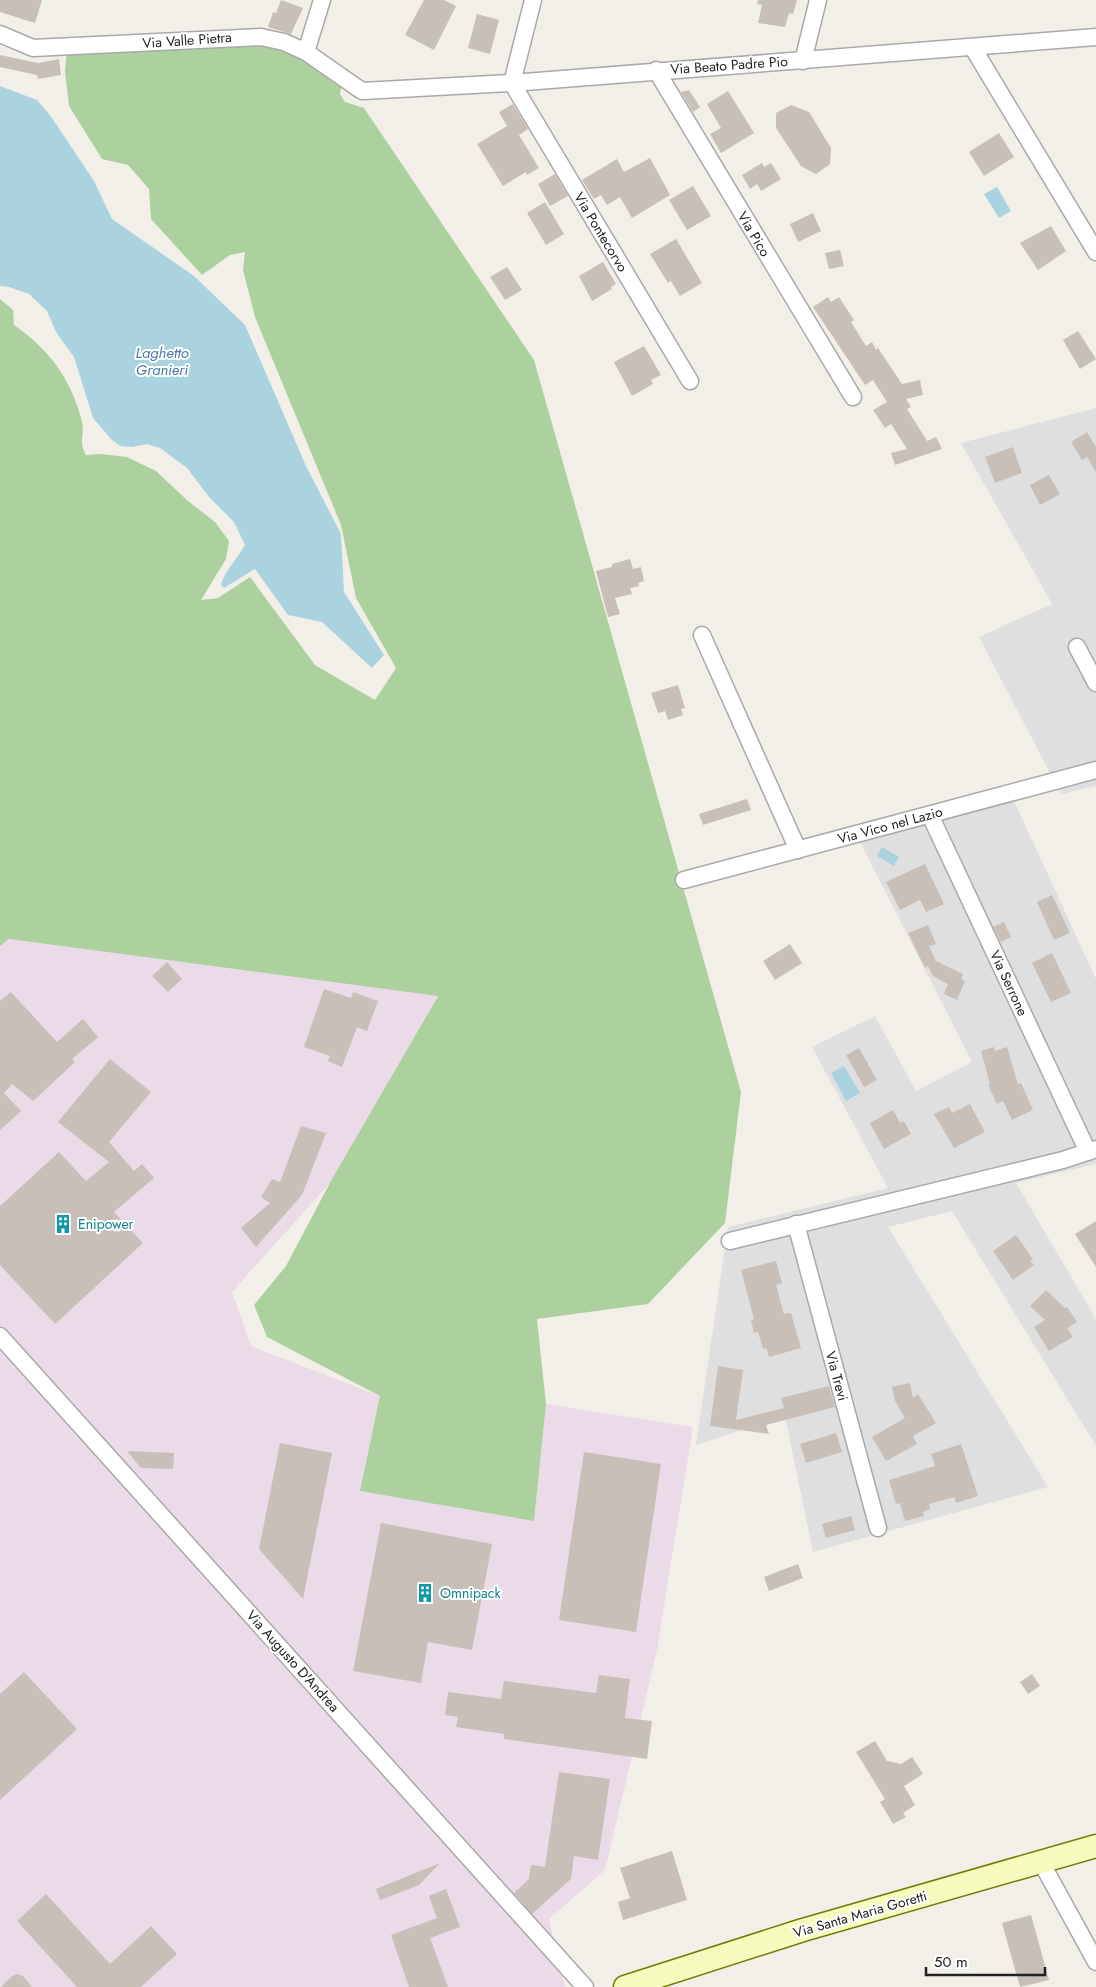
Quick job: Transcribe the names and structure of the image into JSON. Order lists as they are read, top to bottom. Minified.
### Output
{"streets":{"main road":["Via Santa Maria Goretti"],"street":["Via Valle Pietra","Via Beato Padre Pio","Via Pontecorvo","Via Pico","Via Vico nel Lazio","Via Serrone","Via Trevi","Via Augusto D'Andrea"]},"crossings":[["Via Valle Pietra","Via Beato Padre Pio"],["Via Beato Padre Pio","Via Pontecorvo"],["Via Beato Padre Pio","Via Pico"],["Via Vico nel Lazio","Via Serrone"]],"water":["Laghetto Granieri"],"places":{"building":["Enipower","Omnipack"]},"scale_bar":"50 m"}
